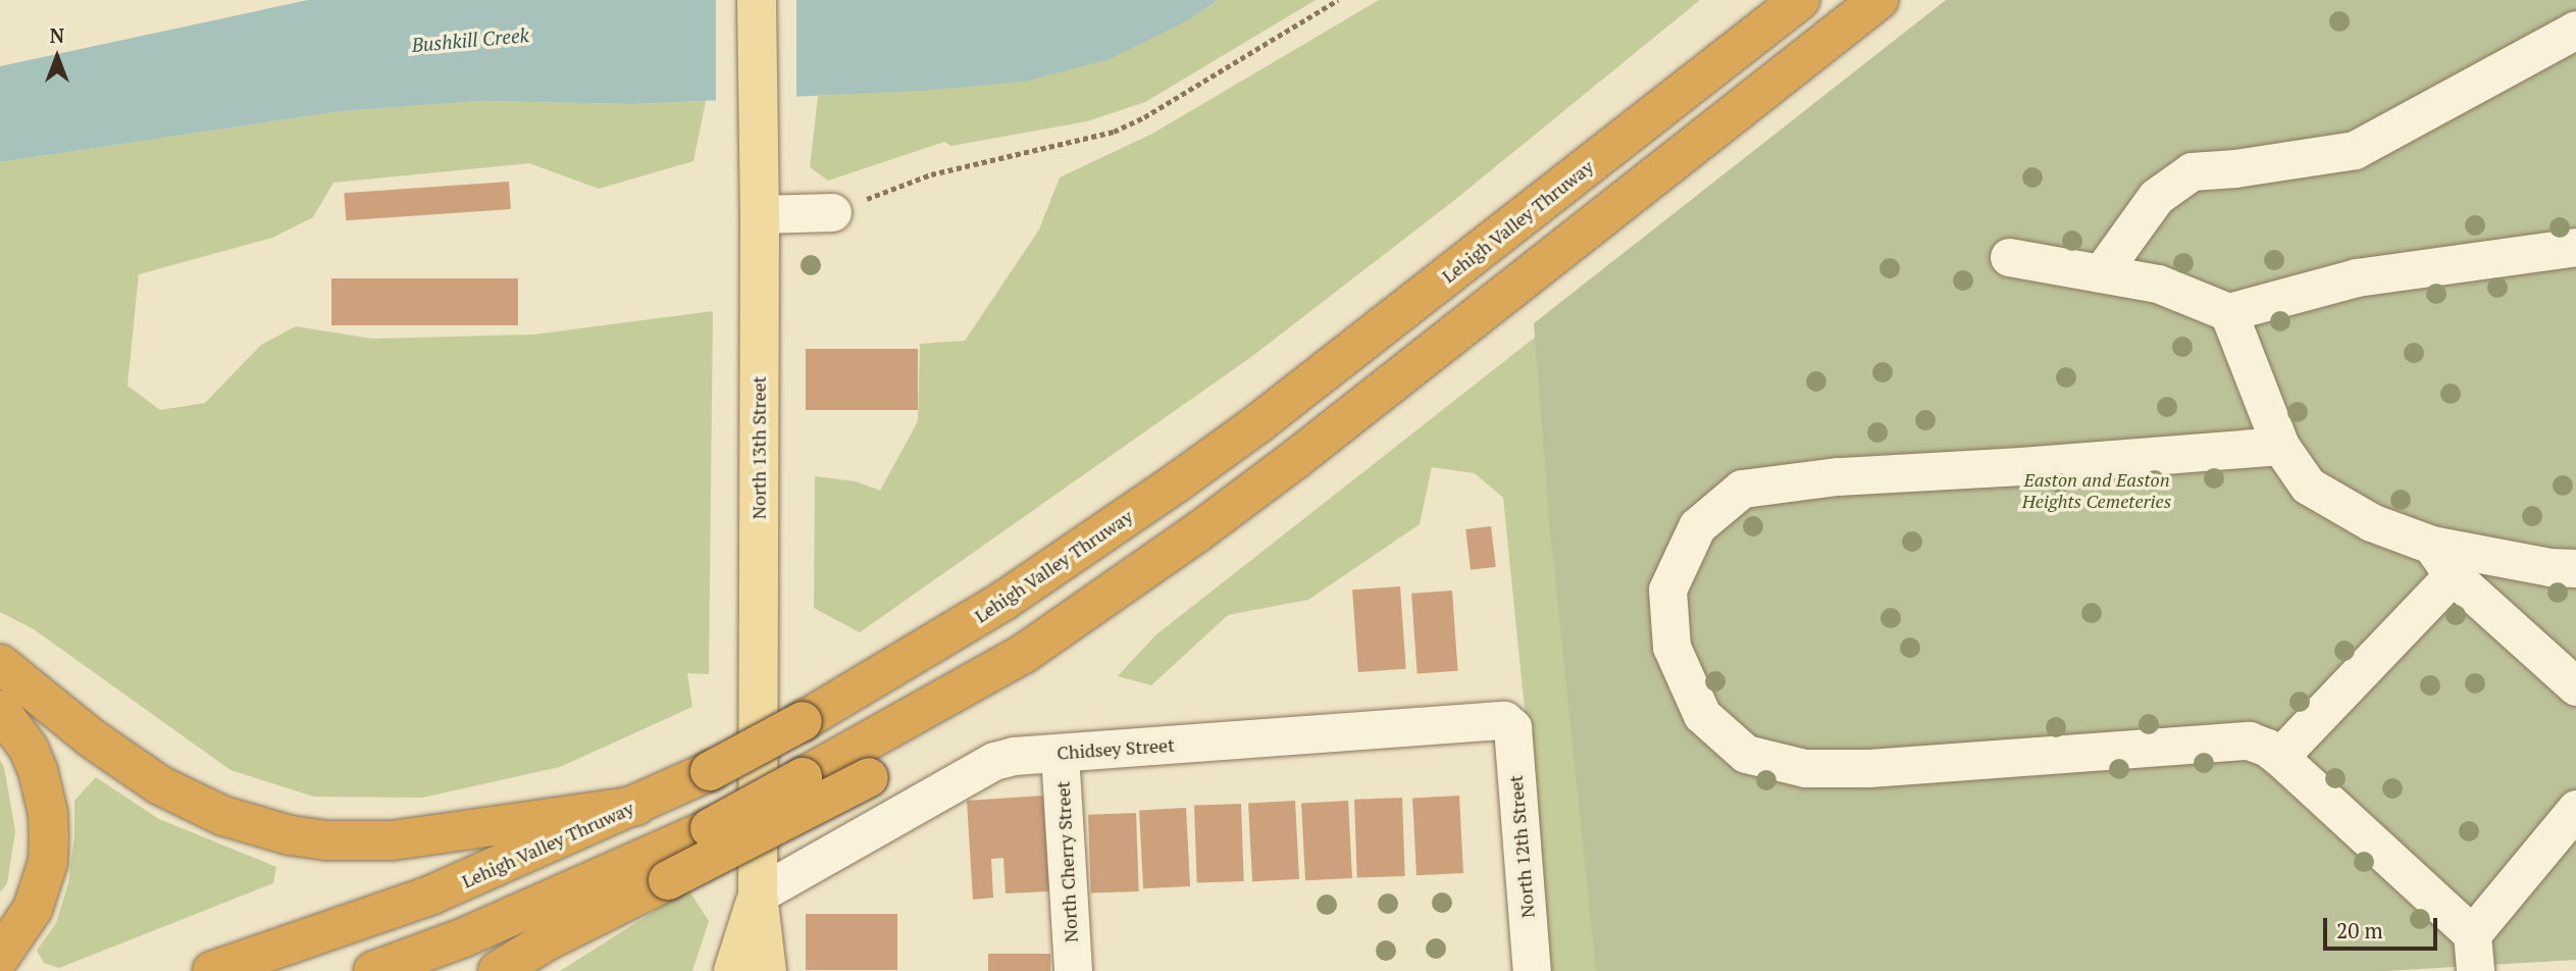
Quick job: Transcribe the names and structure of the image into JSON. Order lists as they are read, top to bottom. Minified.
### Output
{"streets":{"highway":["Lehigh Valley Thruway"],"main road":["North 13th Street"],"street":["Chidsey Street","North 12th Street","North Cherry Street"]},"crossings":[["North 13th Street","Chidsey Street"],["Chidsey Street","North 12th Street"],["Chidsey Street","North Cherry Street"]],"water":["Bushkill Creek"],"parks":["Easton and Easton Heights Cemeteries"],"scale_bar":"20 m","north":"top"}
